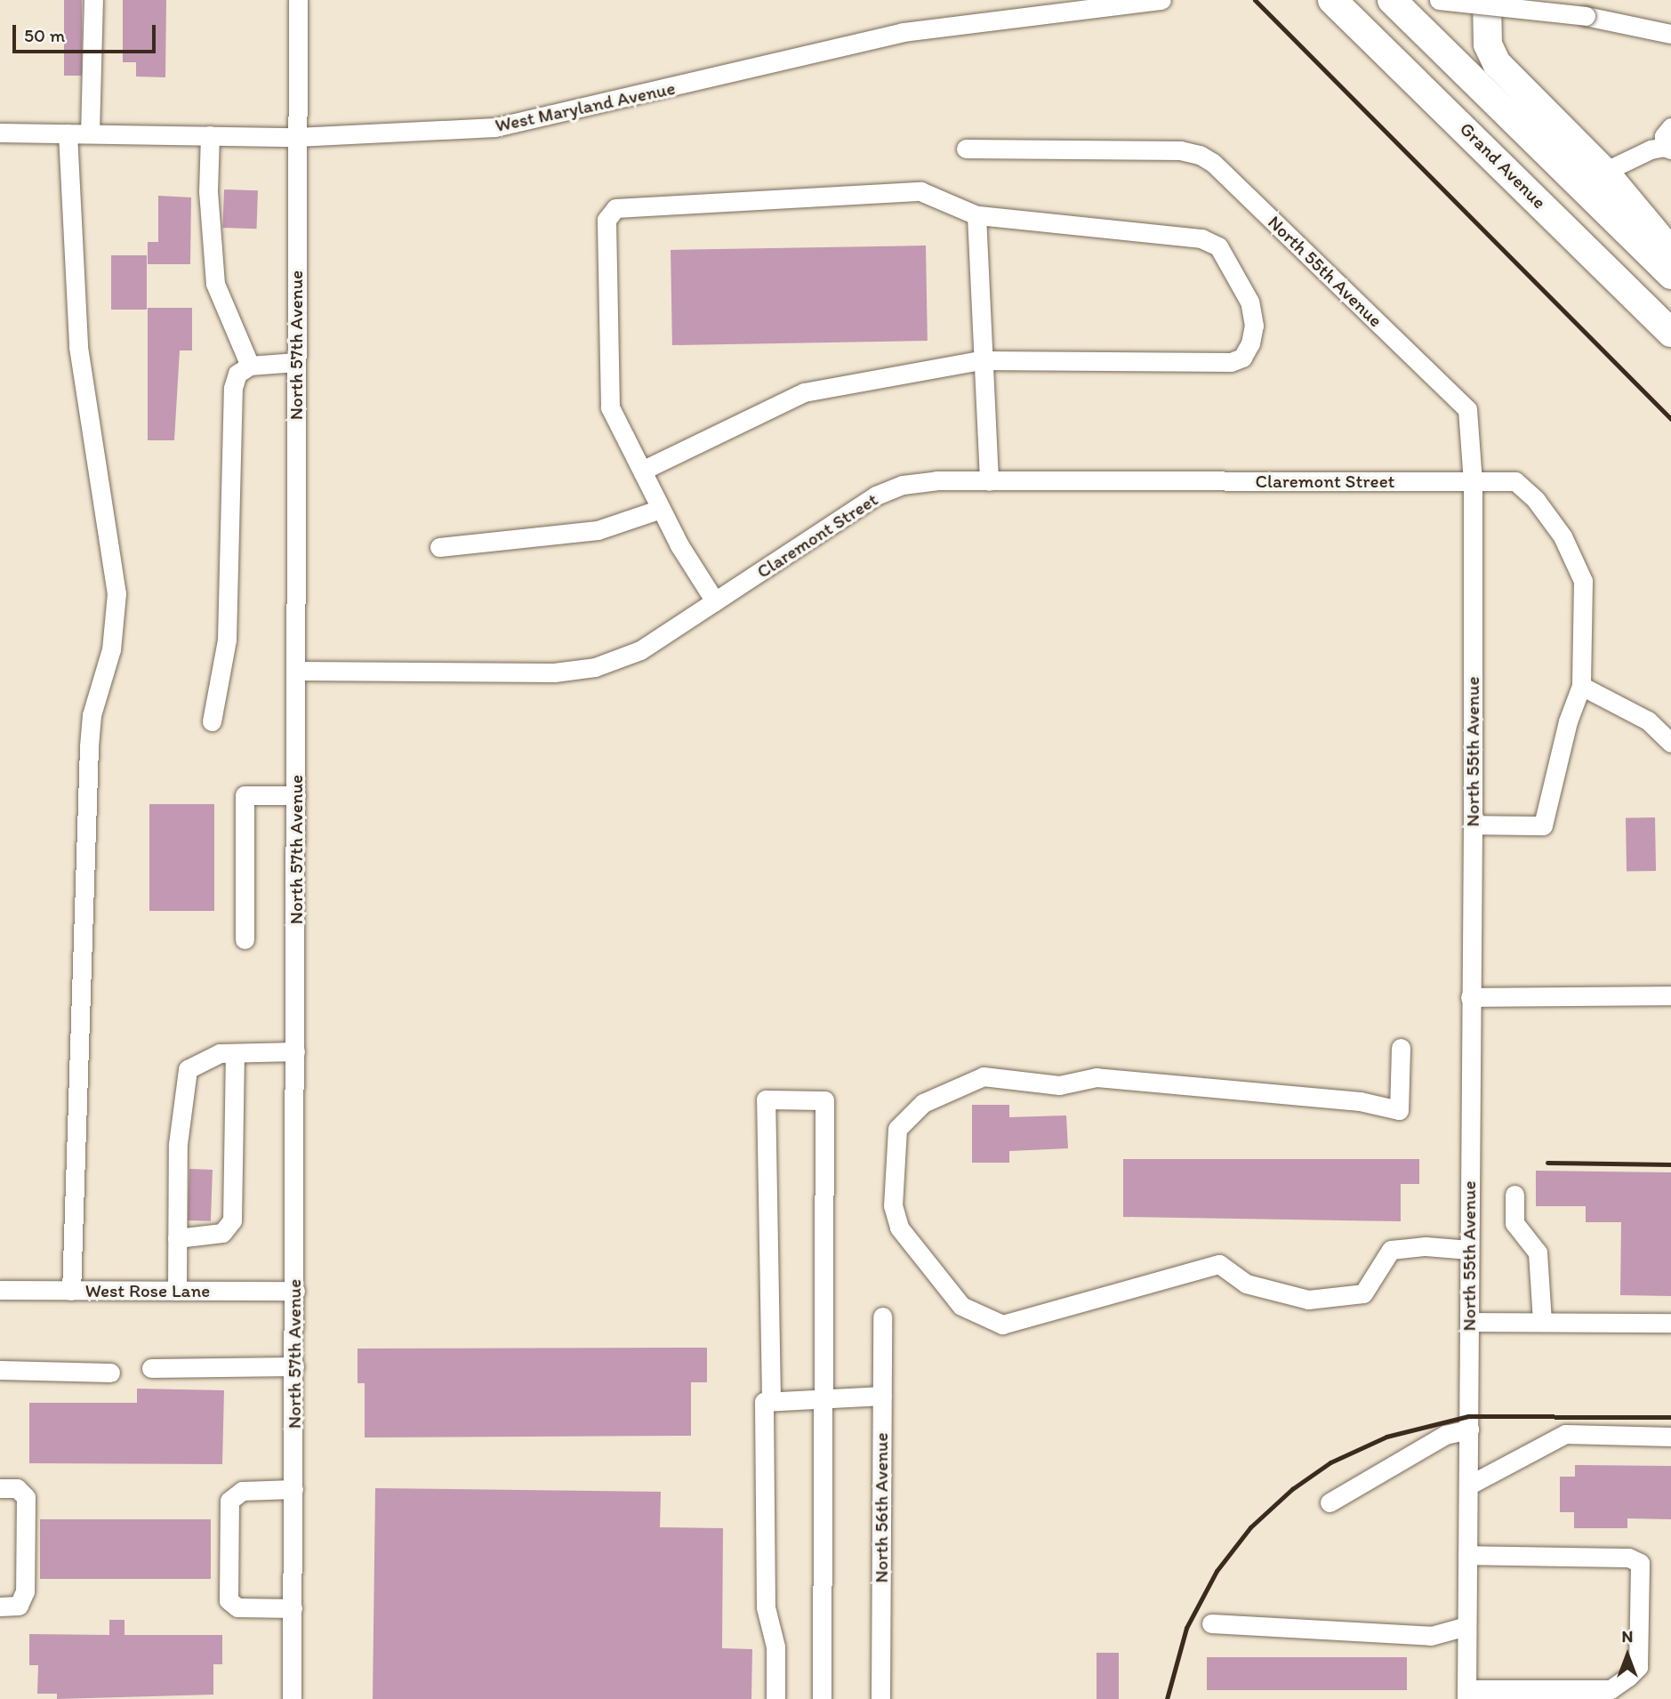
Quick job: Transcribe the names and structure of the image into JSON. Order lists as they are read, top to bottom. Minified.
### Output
{"streets":{"highway":["Grand Avenue"],"street":["West Maryland Avenue","North 55th Avenue","North 57th Avenue","Claremont Street","West Rose Lane","North 56th Avenue"]},"crossings":[["West Maryland Avenue","North 57th Avenue"],["North 55th Avenue","Claremont Street"],["North 57th Avenue","Claremont Street"],["North 57th Avenue","West Rose Lane"]],"scale_bar":"50 m","north":"top"}
